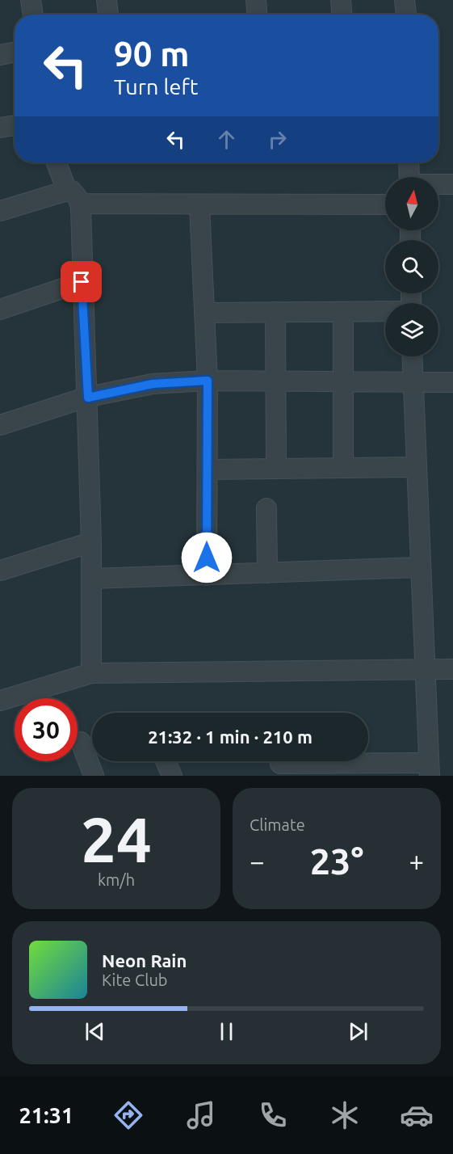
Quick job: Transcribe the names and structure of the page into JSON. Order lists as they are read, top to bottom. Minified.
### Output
{"north":"top","page":{"turn":["90 m","Turn left"],"limit":"30","trip":"21:32 · 1 min · 210 m","tile":[["24","km/h"],"Climate"],"heat":["−","23°","+"],"song":["Neon Rain","Kite Club"],"tabs":"21:31"}}
